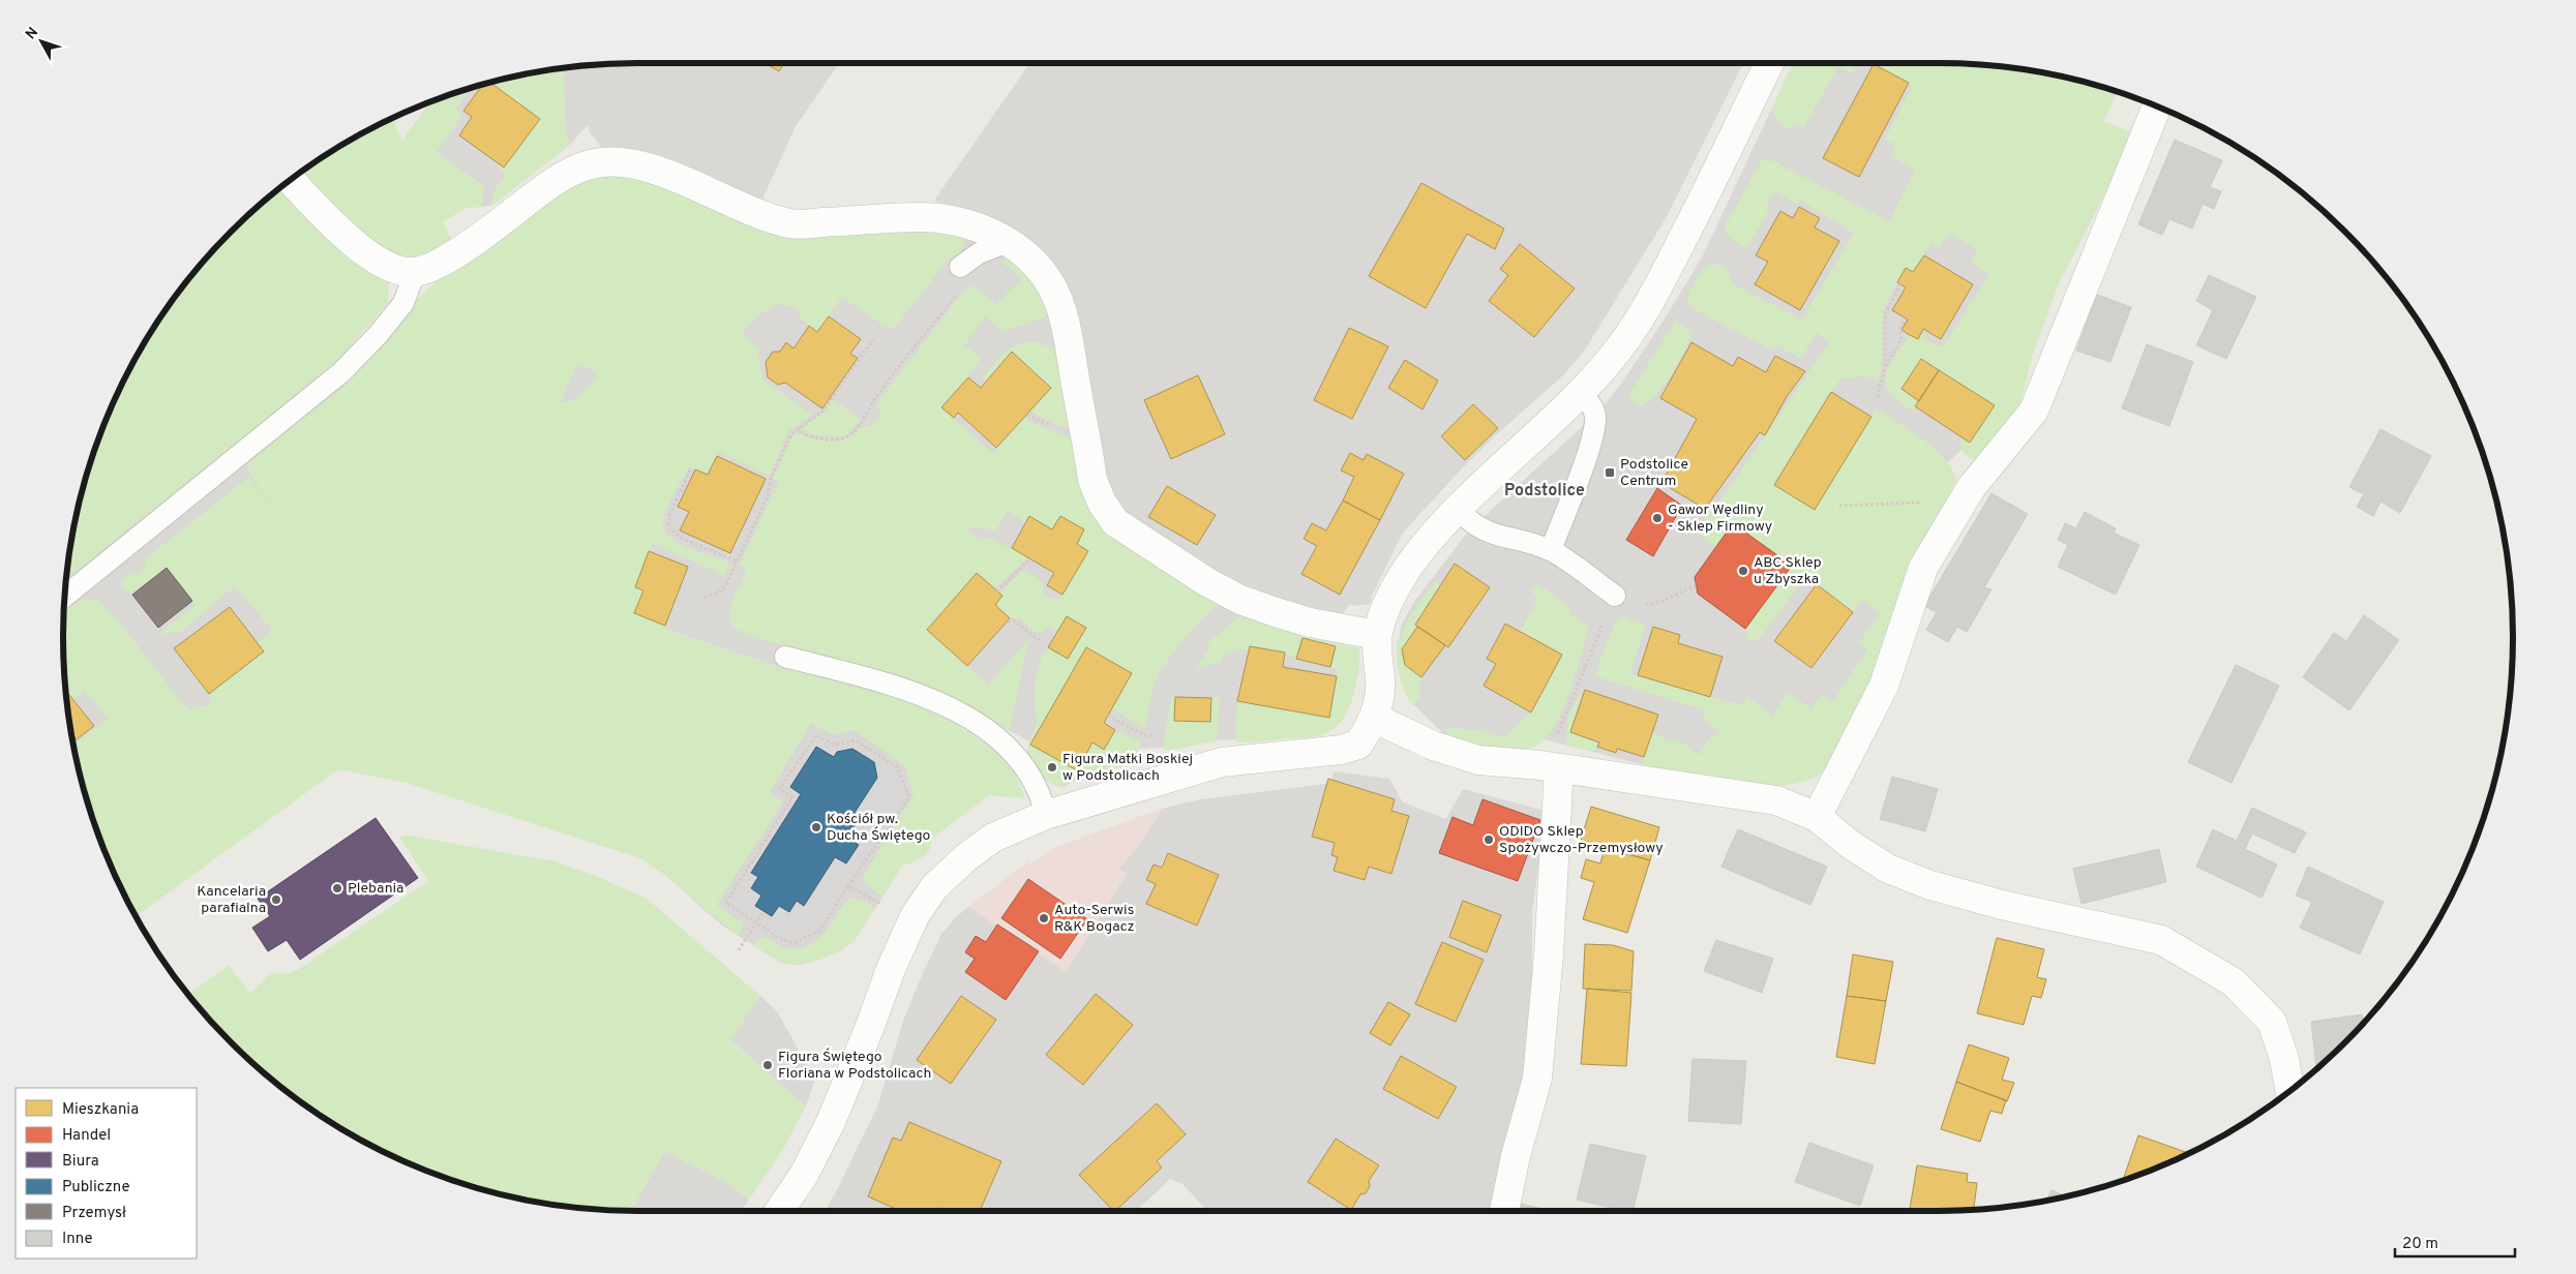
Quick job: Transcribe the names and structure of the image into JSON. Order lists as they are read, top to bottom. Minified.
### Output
{"districts":["Podstolice"],"places":{"transit":["Podstolice Centrum"],"other":["Gawor Wędliny - Sklep Firmowy","ABC Sklep u Zbyszka","Figura Matki Boskiej w Podstolicach","Kościół pw. Ducha Świętego","ODIDO Sklep Spożywczo-Przemysłowy","Plebania","Kancelaria parafialna","Auto-Serwis R&K Bogacz","Figura Świętego Floriana w Podstolicach"]},"legend":["Mieszkania","Handel","Biura","Publiczne","Przemysł","Inne"],"scale_bar":"20 m","north":"top left"}
